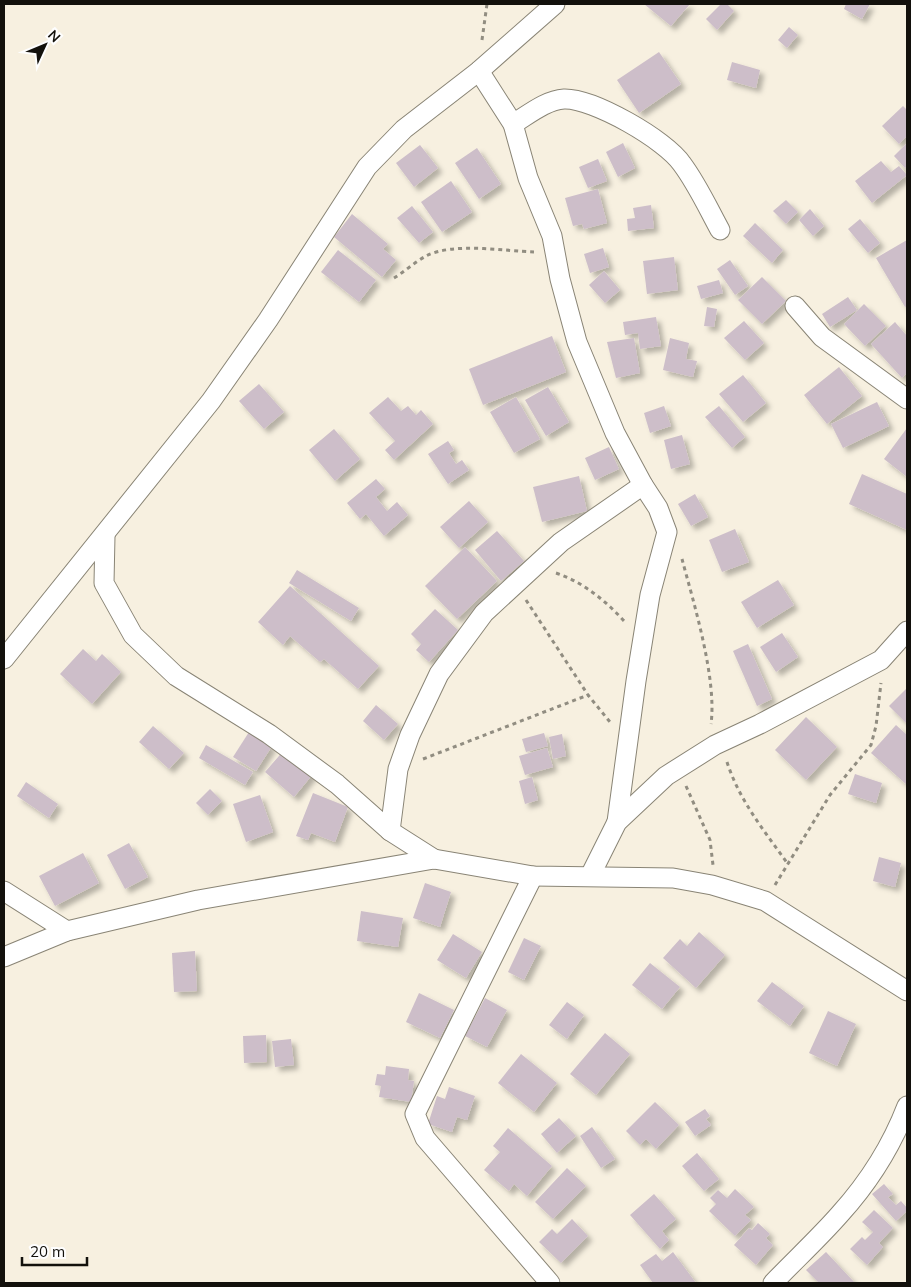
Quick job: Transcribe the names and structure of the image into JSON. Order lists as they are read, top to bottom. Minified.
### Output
{"scale_bar":"20 m","north":"top right"}
